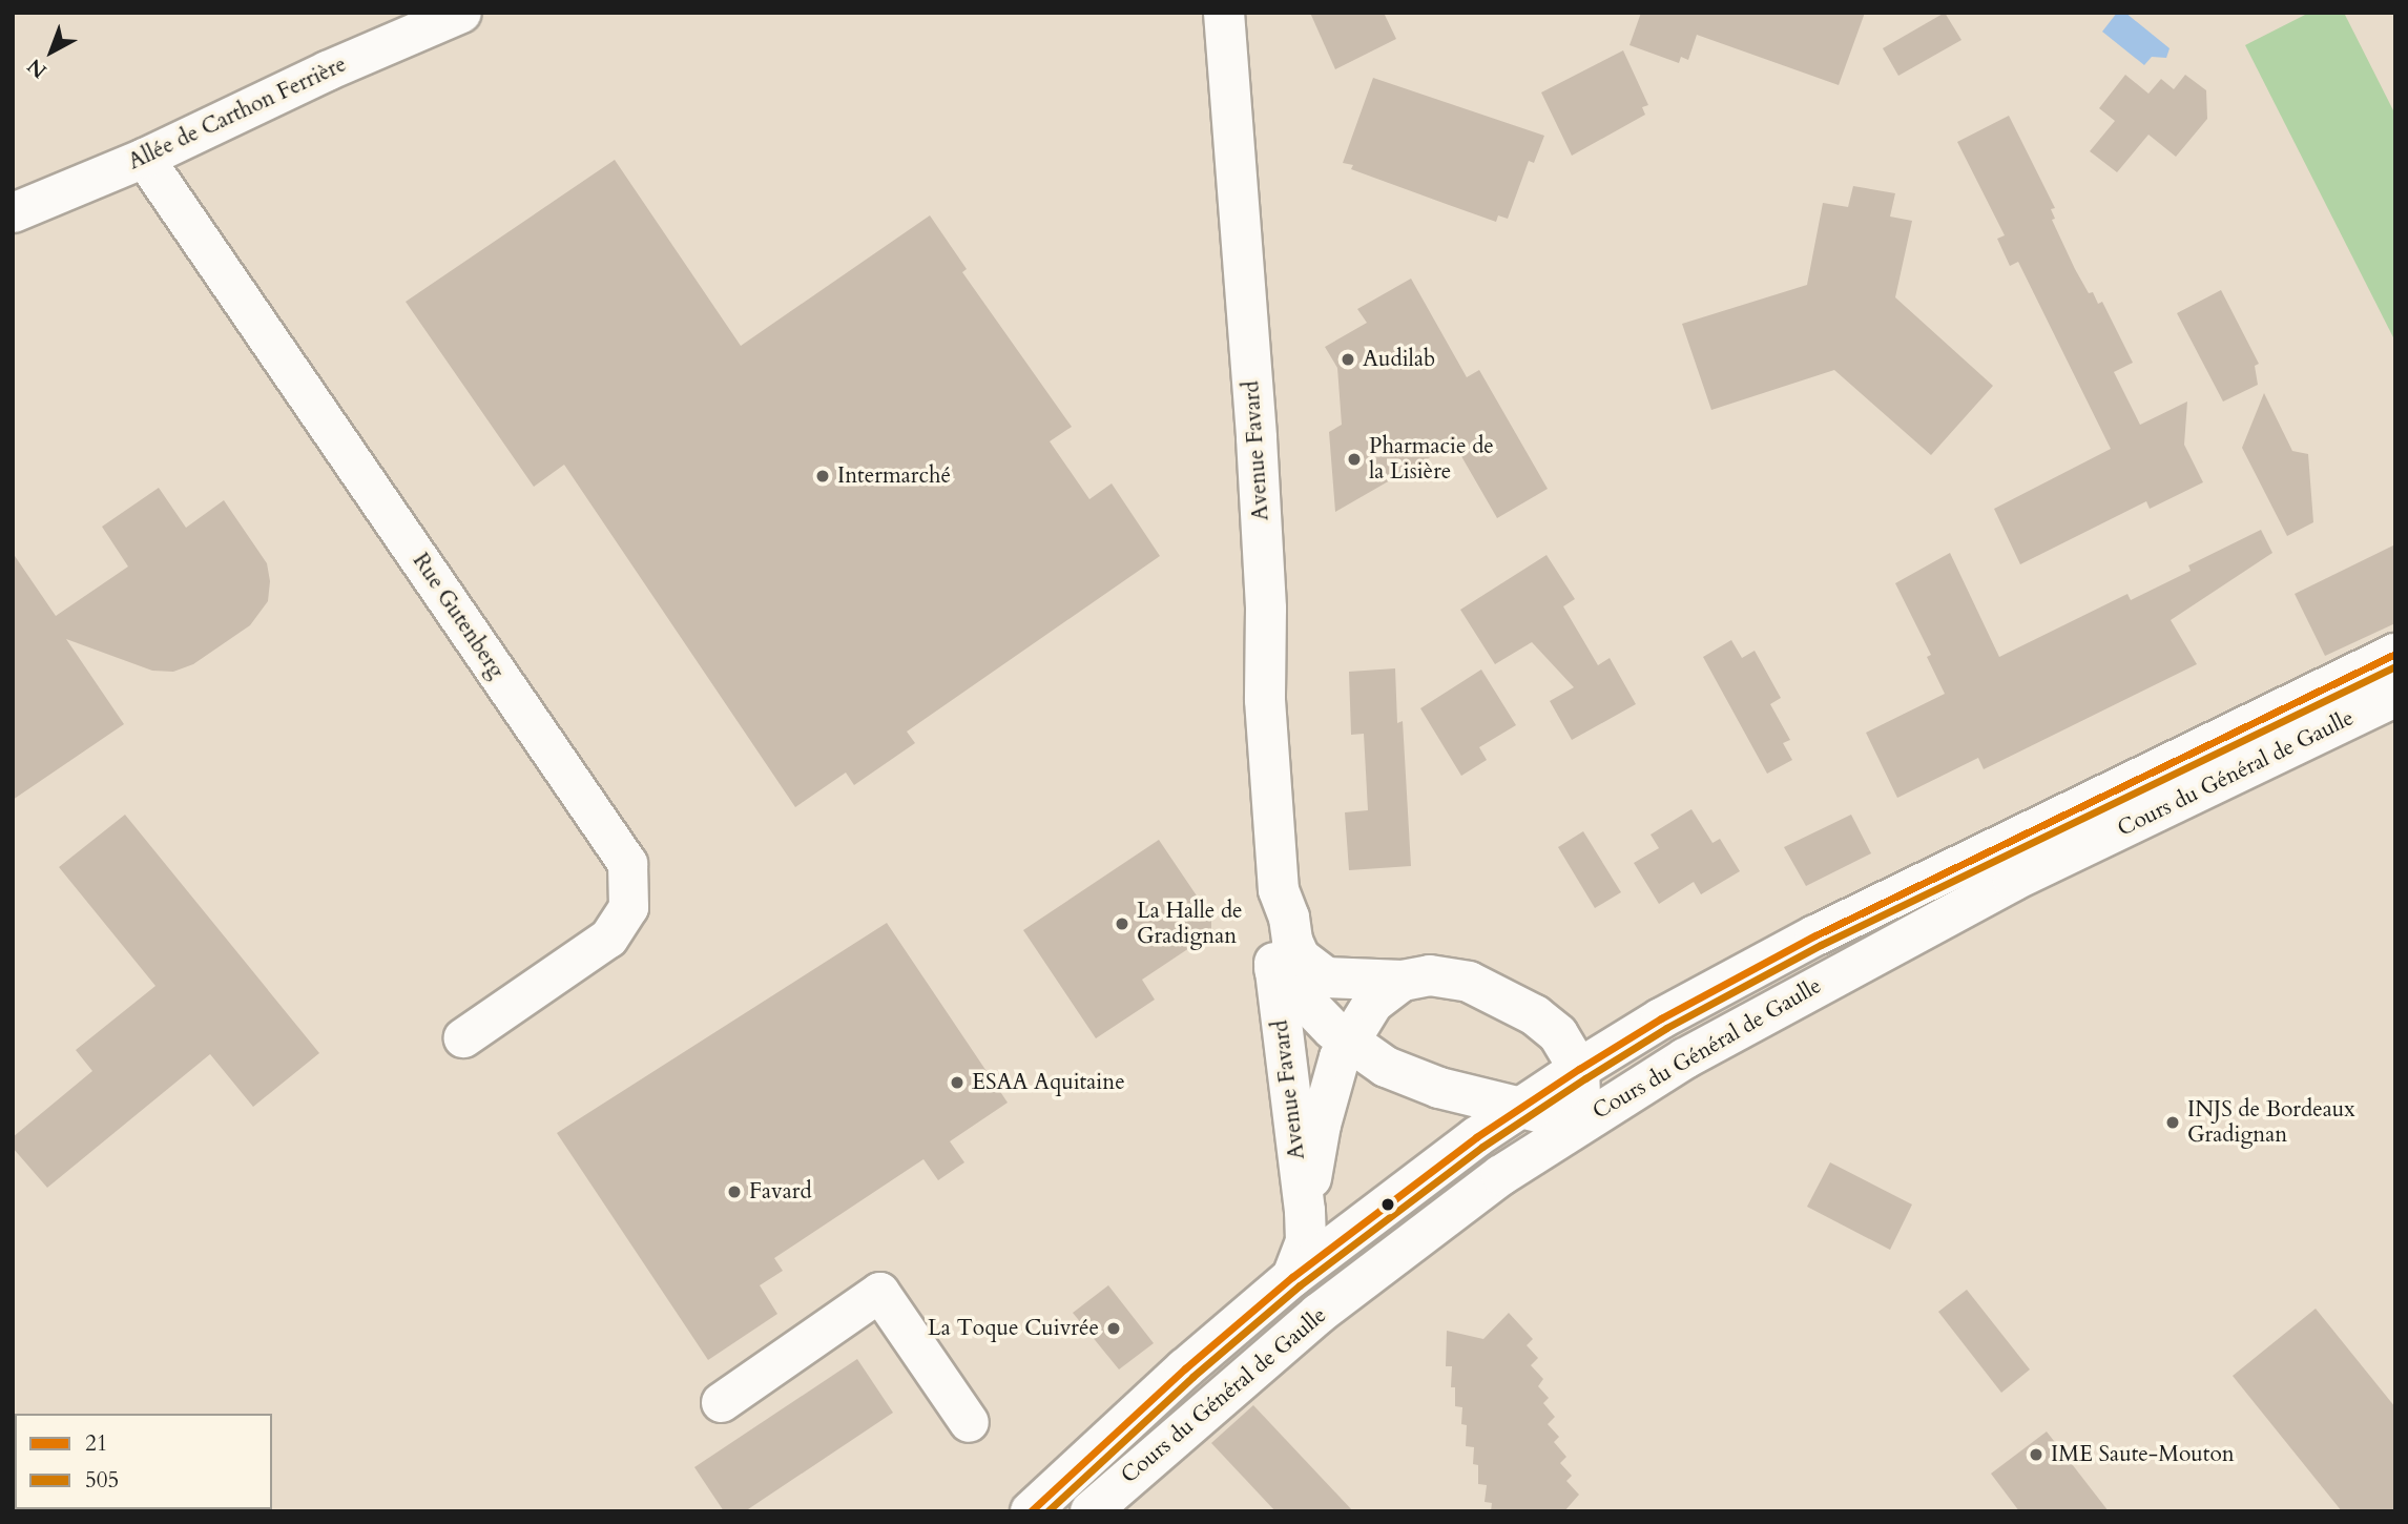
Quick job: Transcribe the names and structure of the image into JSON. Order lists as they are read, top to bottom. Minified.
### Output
{"streets":{"main road":["Avenue Favard","Cours du Général de Gaulle"],"street":["Allée de Carthon Ferrière","Rue Gutenberg"]},"crossings":[["Allée de Carthon Ferrière","Rue Gutenberg"],["Avenue Favard","Cours du Général de Gaulle"]],"places":["Audilab","Pharmacie de la Lisière","Intermarché","La Halle de Gradignan","ESAA Aquitaine","INJS de Bordeaux Gradignan","Favard","La Toque Cuivrée","IME Saute-Mouton"],"lines":["transit line 21","transit line 505"],"legend":["21","505"],"north":"bottom left"}
